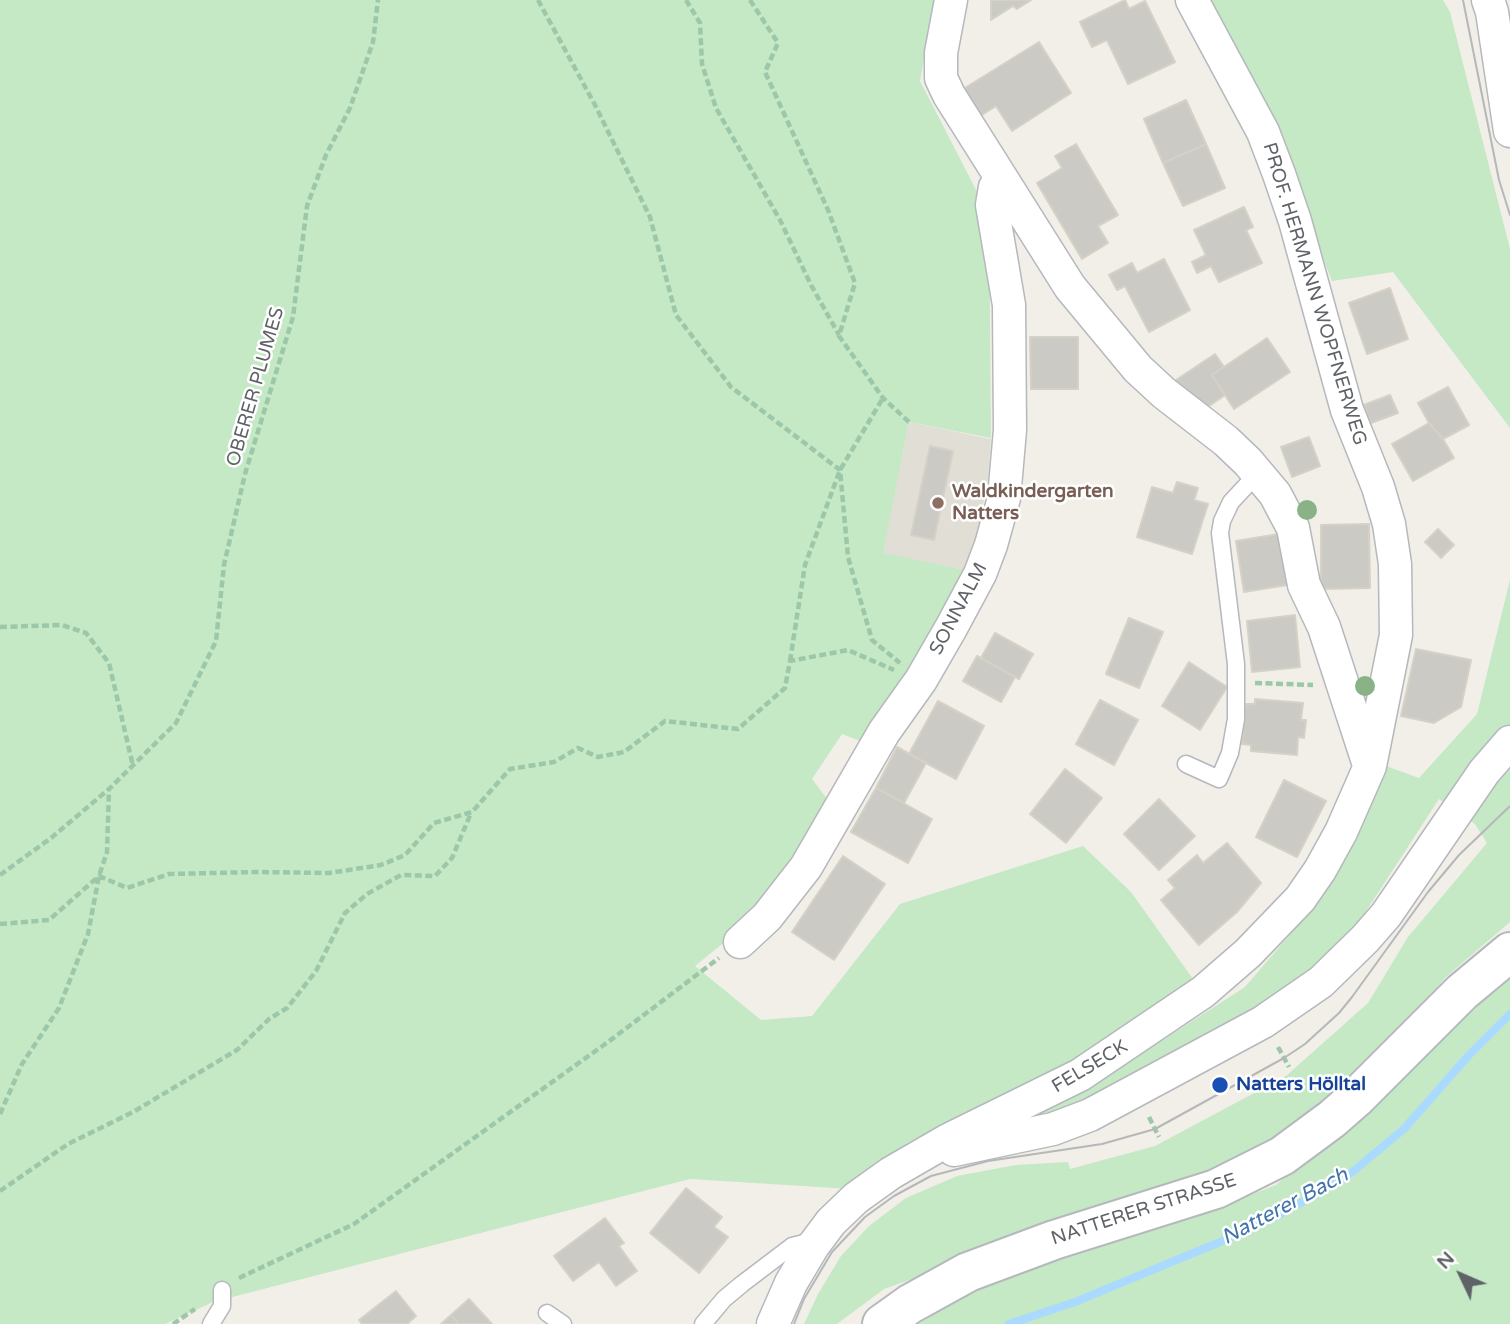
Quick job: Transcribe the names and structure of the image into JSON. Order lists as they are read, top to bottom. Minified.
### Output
{"streets":{"street":["PROF. HERMANN WOPFNERWEG","SONNALM","FELSECK","NATTERER STRASSE"],"path":["OBERER PLUMES"]},"crossings":[["PROF. HERMANN WOPFNERWEG","FELSECK"]],"water":["Natterer Bach"],"places":["Waldkindergarten Natters","Natters Hölltal"],"north":"top left"}
